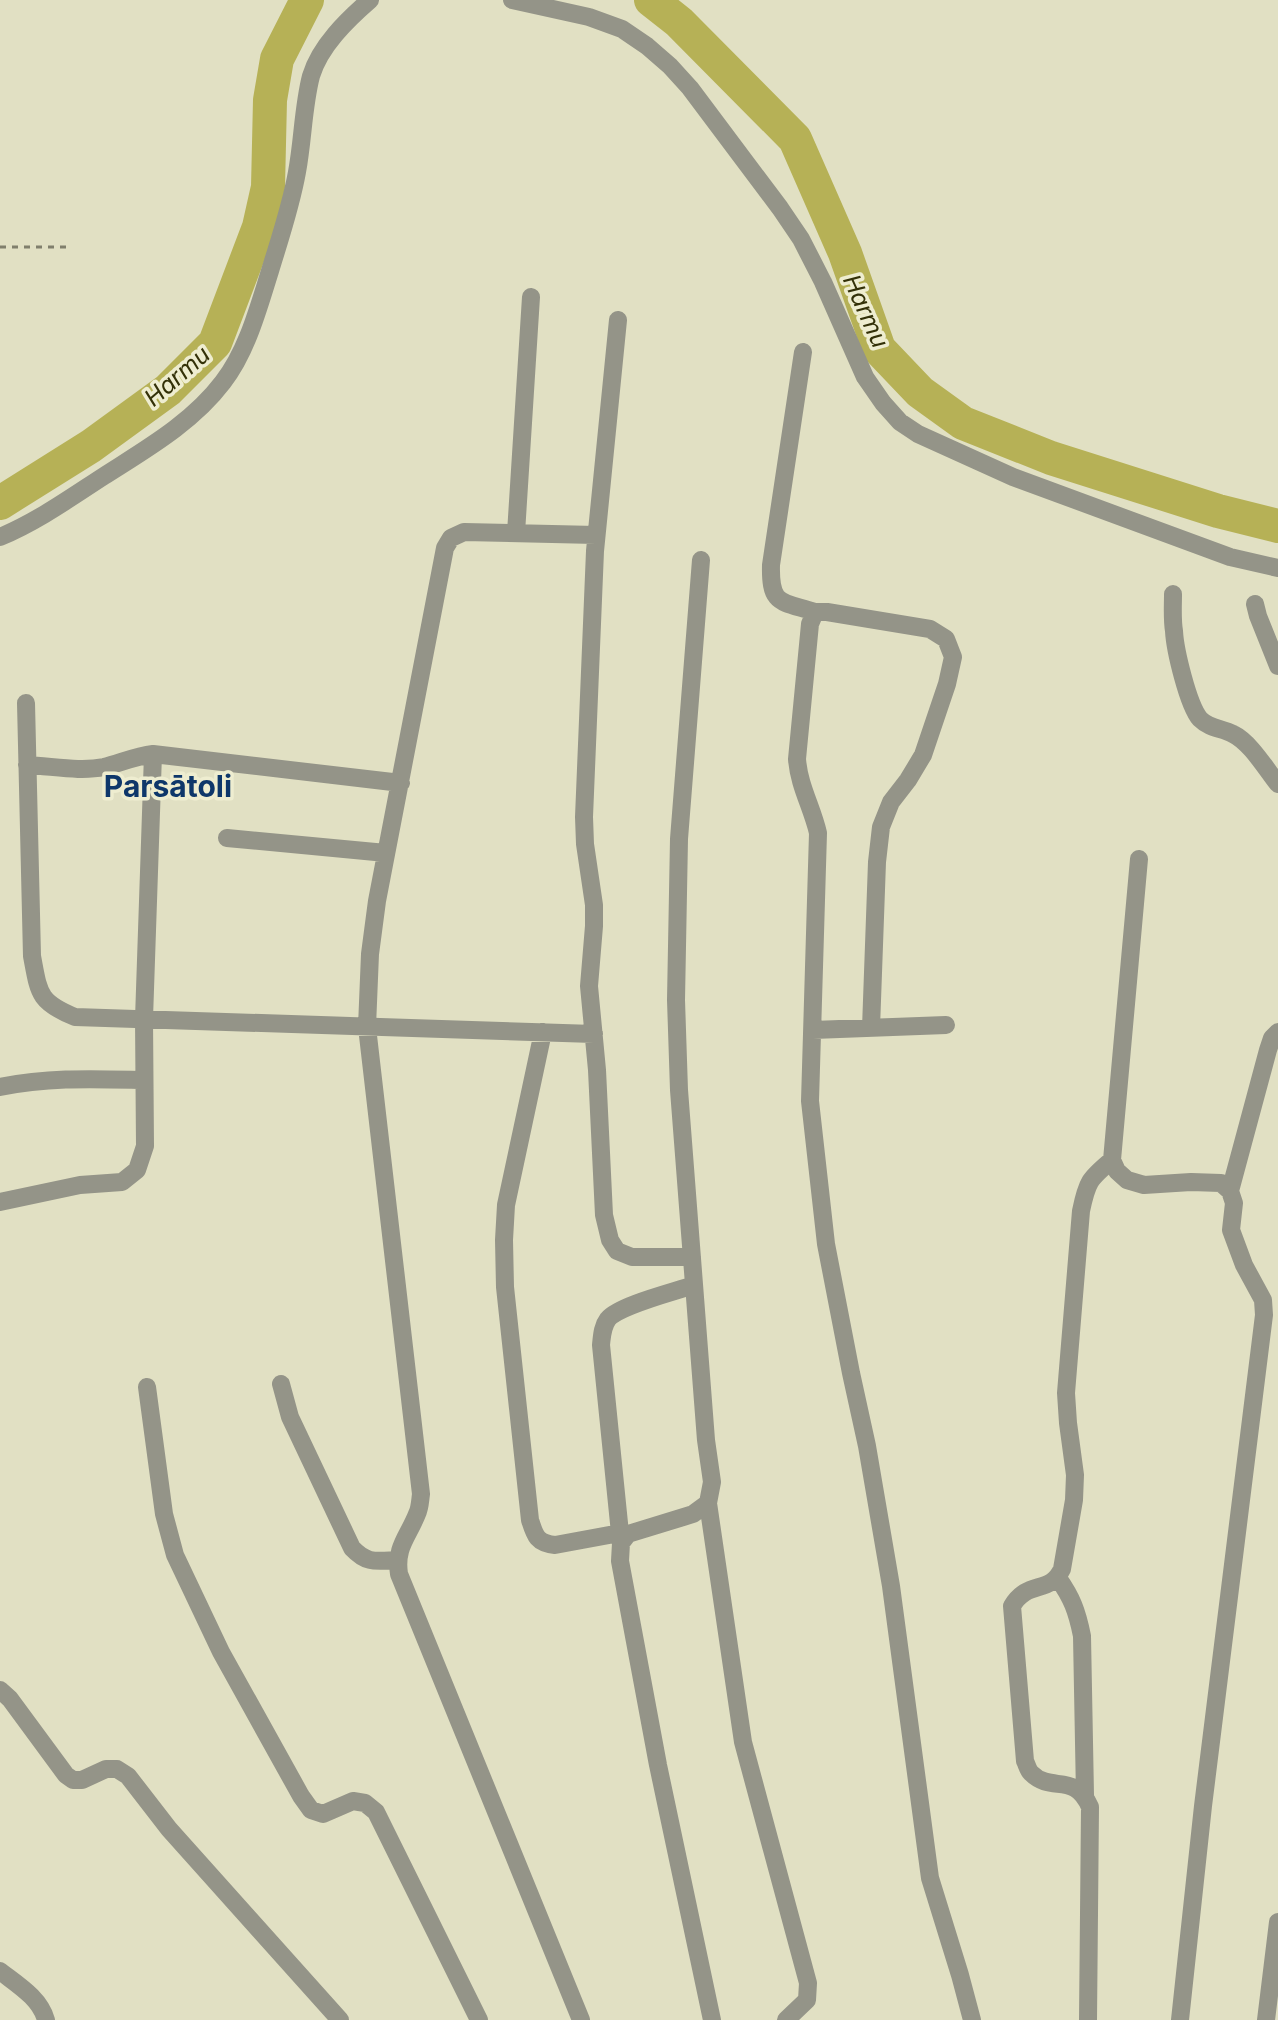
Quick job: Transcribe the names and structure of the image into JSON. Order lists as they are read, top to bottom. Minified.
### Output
{"districts":["Parsātoli"],"water":["Harmu"]}
